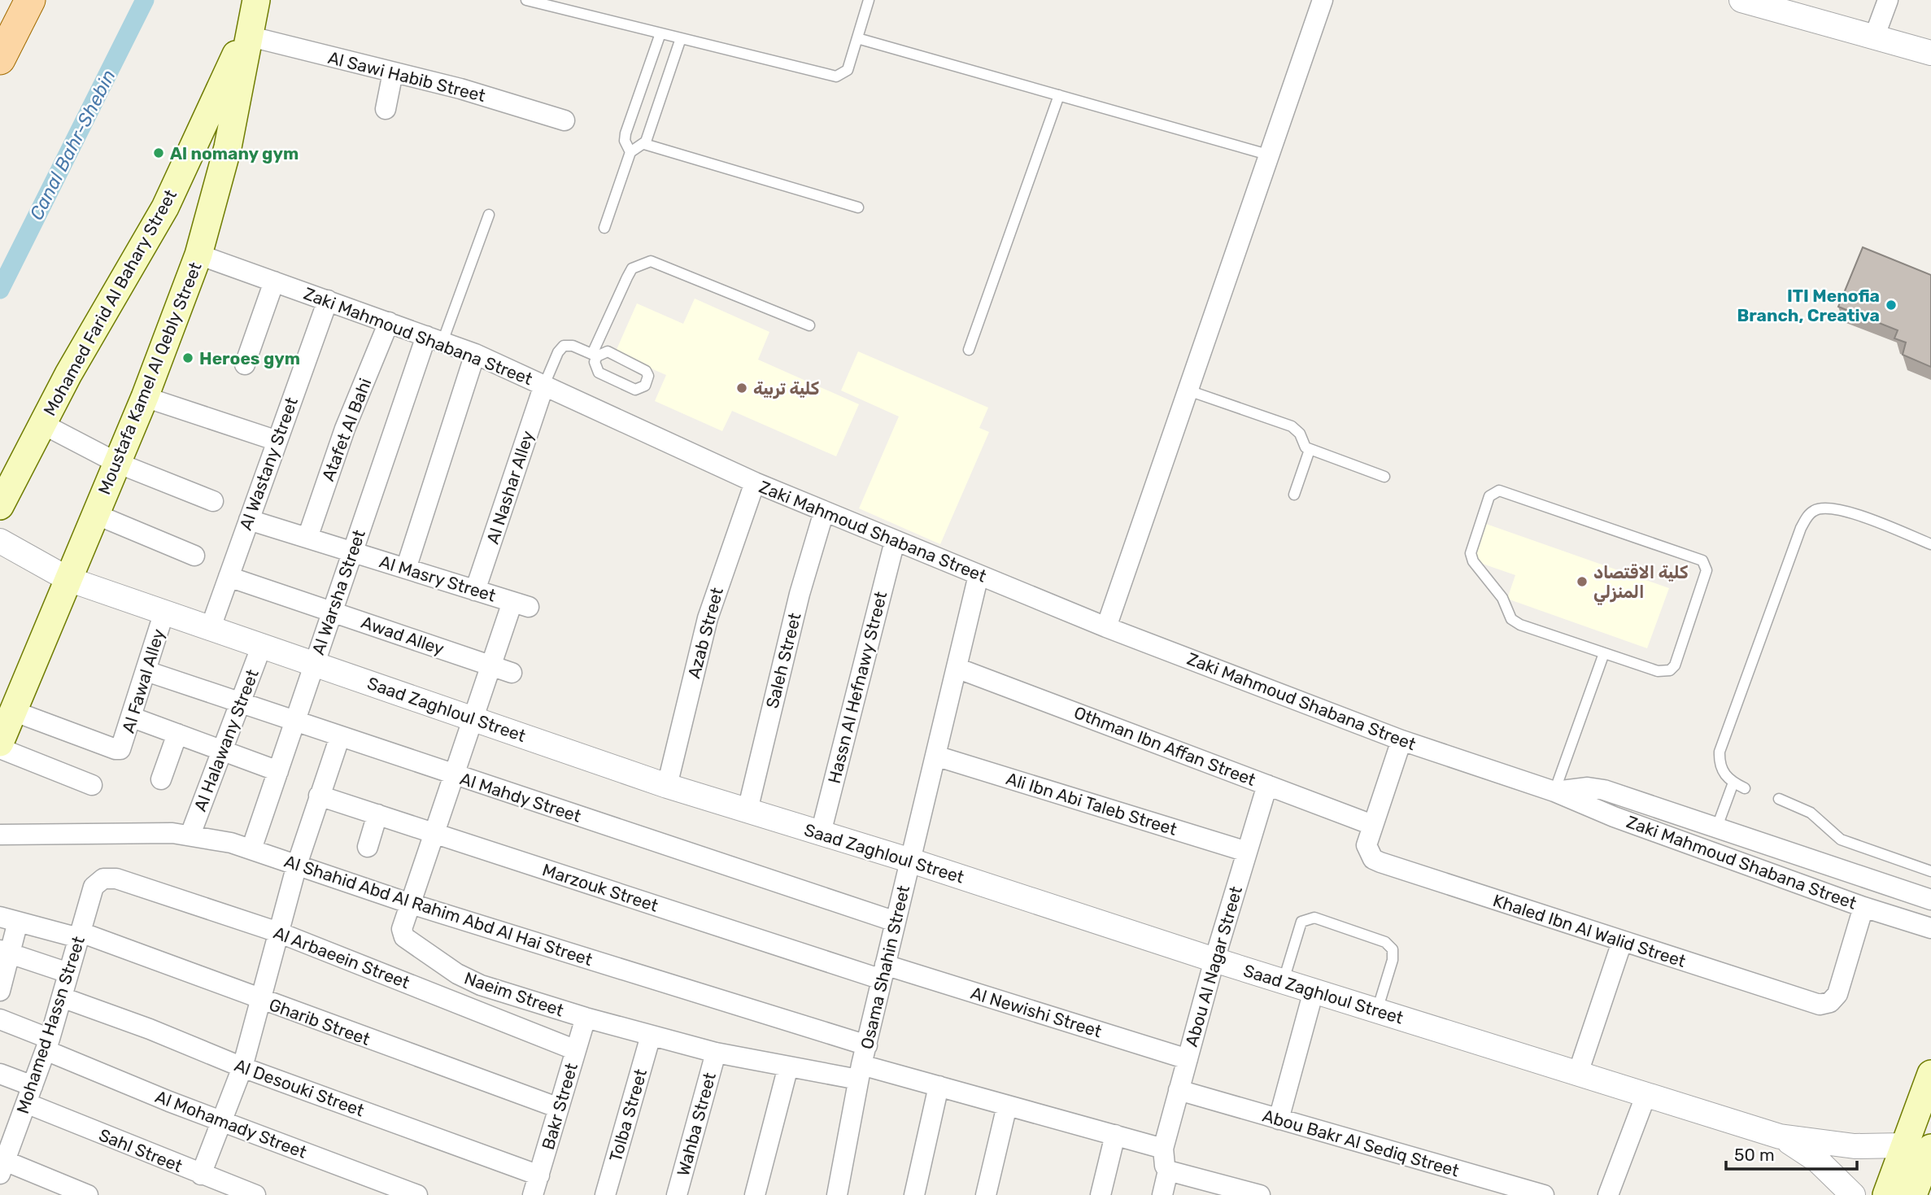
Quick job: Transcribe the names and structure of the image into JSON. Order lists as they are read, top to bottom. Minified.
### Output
{"streets":{"main road":["Mohamed Farid Al Bahary Street","Moustafa Kamel Al Qebly Street"],"street":["Al Sawi Habib Street","Zaki Mahmoud Shabana Street","Atafet Al Bahi","Al Wastany Street","Al Nashar Alley","Al Masry Street","Al Warsha Street","Azab Street","Awad Alley","Saleh Street","Al Fawal Alley","Hassn Al Hefnawy Street","Saad Zaghloul Street","Al Halawany Street","Othman Ibn Affan Street","Al Mahdy Street","Ali Ibn Abi Taleb Street","Marzouk Street","Al Shahid Abd Al Rahim Abd Al Hai Street","Khaled Ibn Al Walid Street","Al Arbaeein Street","Abou Al Nagar Street","Osama Shahin Street","Naeim Street","Al Newishi Street","Gharib Street","Mohamed Hassn Street","Al Desouki Street","Bakr Street","Tolba Street","Al Mohamady Street","Wahba Street","Abou Bakr Al Sediq Street","Sahl Street"]},"crossings":[["Al Sawi Habib Street","Mohamed Farid Al Bahary Street"],["Al Sawi Habib Street","Moustafa Kamel Al Qebly Street"],["Mohamed Farid Al Bahary Street","Moustafa Kamel Al Qebly Street"],["Zaki Mahmoud Shabana Street","Moustafa Kamel Al Qebly Street"],["Zaki Mahmoud Shabana Street","Atafet Al Bahi"],["Zaki Mahmoud Shabana Street","Al Wastany Street"],["Zaki Mahmoud Shabana Street","Al Nashar Alley"],["Zaki Mahmoud Shabana Street","Al Warsha Street"],["Zaki Mahmoud Shabana Street","Azab Street"],["Zaki Mahmoud Shabana Street","Saleh Street"],["Zaki Mahmoud Shabana Street","Hassn Al Hefnawy Street"],["Zaki Mahmoud Shabana Street","Khaled Ibn Al Walid Street"],["Zaki Mahmoud Shabana Street","Osama Shahin Street"],["Moustafa Kamel Al Qebly Street","Al Fawal Alley"],["Moustafa Kamel Al Qebly Street","Saad Zaghloul Street"],["Atafet Al Bahi","Al Masry Street"],["Al Wastany Street","Al Masry Street"],["Al Wastany Street","Awad Alley"],["Al Wastany Street","Saad Zaghloul Street"],["Al Nashar Alley","Al Masry Street"],["Al Masry Street","Al Warsha Street"],["Al Masry Street","Naeim Street"],["Al Warsha Street","Awad Alley"],["Al Warsha Street","Saad Zaghloul Street"],["Al Warsha Street","Al Mahdy Street"],["Al Warsha Street","Al Shahid Abd Al Rahim Abd Al Hai Street"],["Azab Street","Saad Zaghloul Street"],["Awad Alley","Naeim Street"],["Saleh Street","Saad Zaghloul Street"],["Al Fawal Alley","Saad Zaghloul Street"],["Al Fawal Alley","Al Mahdy Street"],["Hassn Al Hefnawy Street","Saad Zaghloul Street"],["Saad Zaghloul Street","Al Halawany Street"],["Saad Zaghloul Street","Abou Al Nagar Street"],["Saad Zaghloul Street","Osama Shahin Street"],["Saad Zaghloul Street","Naeim Street"],["Al Halawany Street","Al Mahdy Street"],["Al Halawany Street","Al Shahid Abd Al Rahim Abd Al Hai Street"],["Othman Ibn Affan Street","Khaled Ibn Al Walid Street"],["Othman Ibn Affan Street","Abou Al Nagar Street"],["Othman Ibn Affan Street","Osama Shahin Street"],["Al Mahdy Street","Osama Shahin Street"],["Al Mahdy Street","Naeim Street"],["Ali Ibn Abi Taleb Street","Abou Al Nagar Street"],["Ali Ibn Abi Taleb Street","Osama Shahin Street"],["Marzouk Street","Osama Shahin Street"],["Marzouk Street","Naeim Street"],["Marzouk Street","Al Newishi Street"],["Al Shahid Abd Al Rahim Abd Al Hai Street","Osama Shahin Street"],["Al Shahid Abd Al Rahim Abd Al Hai Street","Naeim Street"],["Al Arbaeein Street","Mohamed Hassn Street"],["Al Arbaeein Street","Bakr Street"],["Abou Al Nagar Street","Al Newishi Street"],["Abou Al Nagar Street","Abou Bakr Al Sediq Street"],["Osama Shahin Street","Naeim Street"],["Osama Shahin Street","Al Newishi Street"],["Naeim Street","Bakr Street"],["Naeim Street","Tolba Street"],["Naeim Street","Wahba Street"],["Gharib Street","Mohamed Hassn Street"],["Gharib Street","Bakr Street"],["Mohamed Hassn Street","Al Desouki Street"],["Mohamed Hassn Street","Al Mohamady Street"],["Mohamed Hassn Street","Sahl Street"],["Al Desouki Street","Bakr Street"]],"water":["Canal Bahr-Shebin"],"places":["Al nomany gym","ITI Menofia Branch, Creativa","Heroes gym","كلية تربية","كلية الاقتصاد المنزلي"],"scale_bar":"50 m"}
